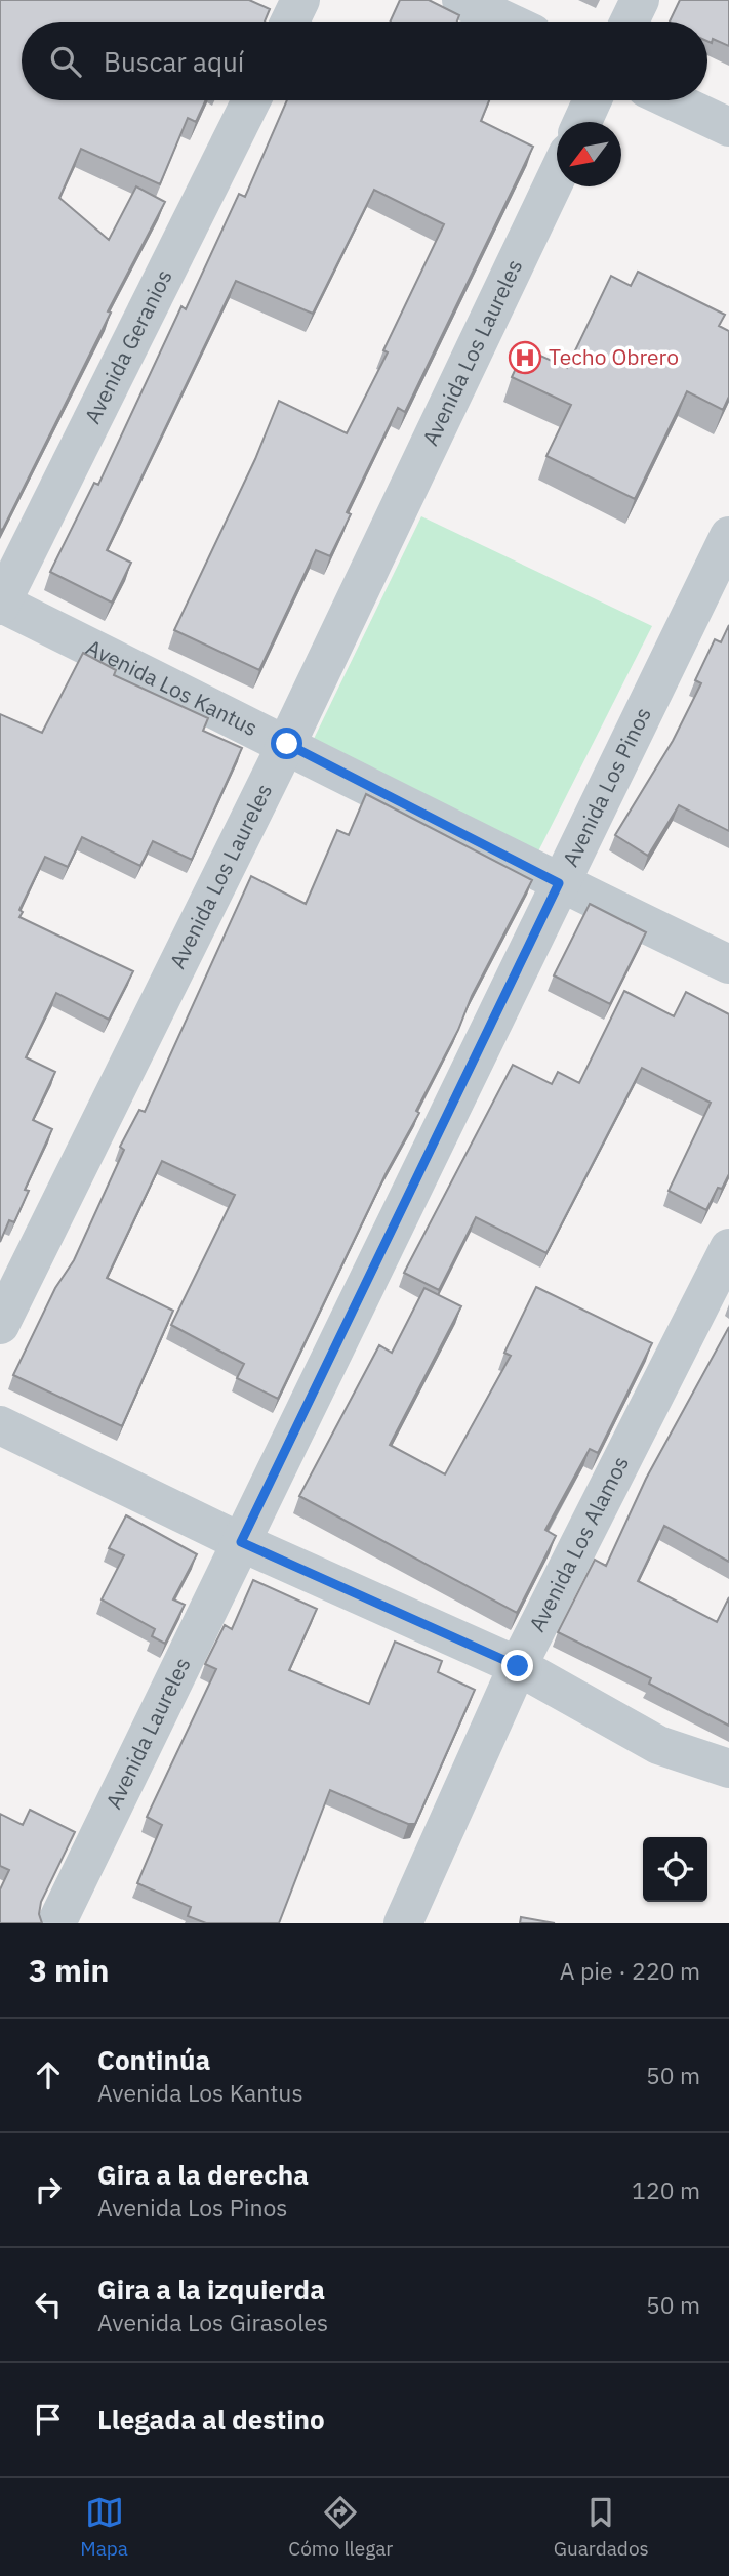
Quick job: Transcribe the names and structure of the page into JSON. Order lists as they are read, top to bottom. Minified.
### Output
{"streets":{"street":["Avenida Geranios","Avenida Los Laureles","Avenida Los Kantus","Avenida Los Pinos","Avenida Los Alamos","Avenida Laureles"]},"crossings":[["Avenida Geranios","Avenida Los Kantus"],["Avenida Los Laureles","Avenida Los Kantus"],["Avenida Los Kantus","Avenida Los Pinos"],["Avenida Los Pinos","Avenida Laureles"]],"places":{"hospital":["Techo Obrero"]},"north":"bottom left","page":{"search":"Buscar aquí","heading":["3 min","A pie · 220 m"],"list":[["Continúa","Avenida Los Kantus","50 m"],["Gira a la derecha","Avenida Los Pinos","120 m"],["Gira a la izquierda","Avenida Los Girasoles","50 m"],"Llegada al destino"],"nav":["Mapa","Cómo llegar","Guardados"]}}
